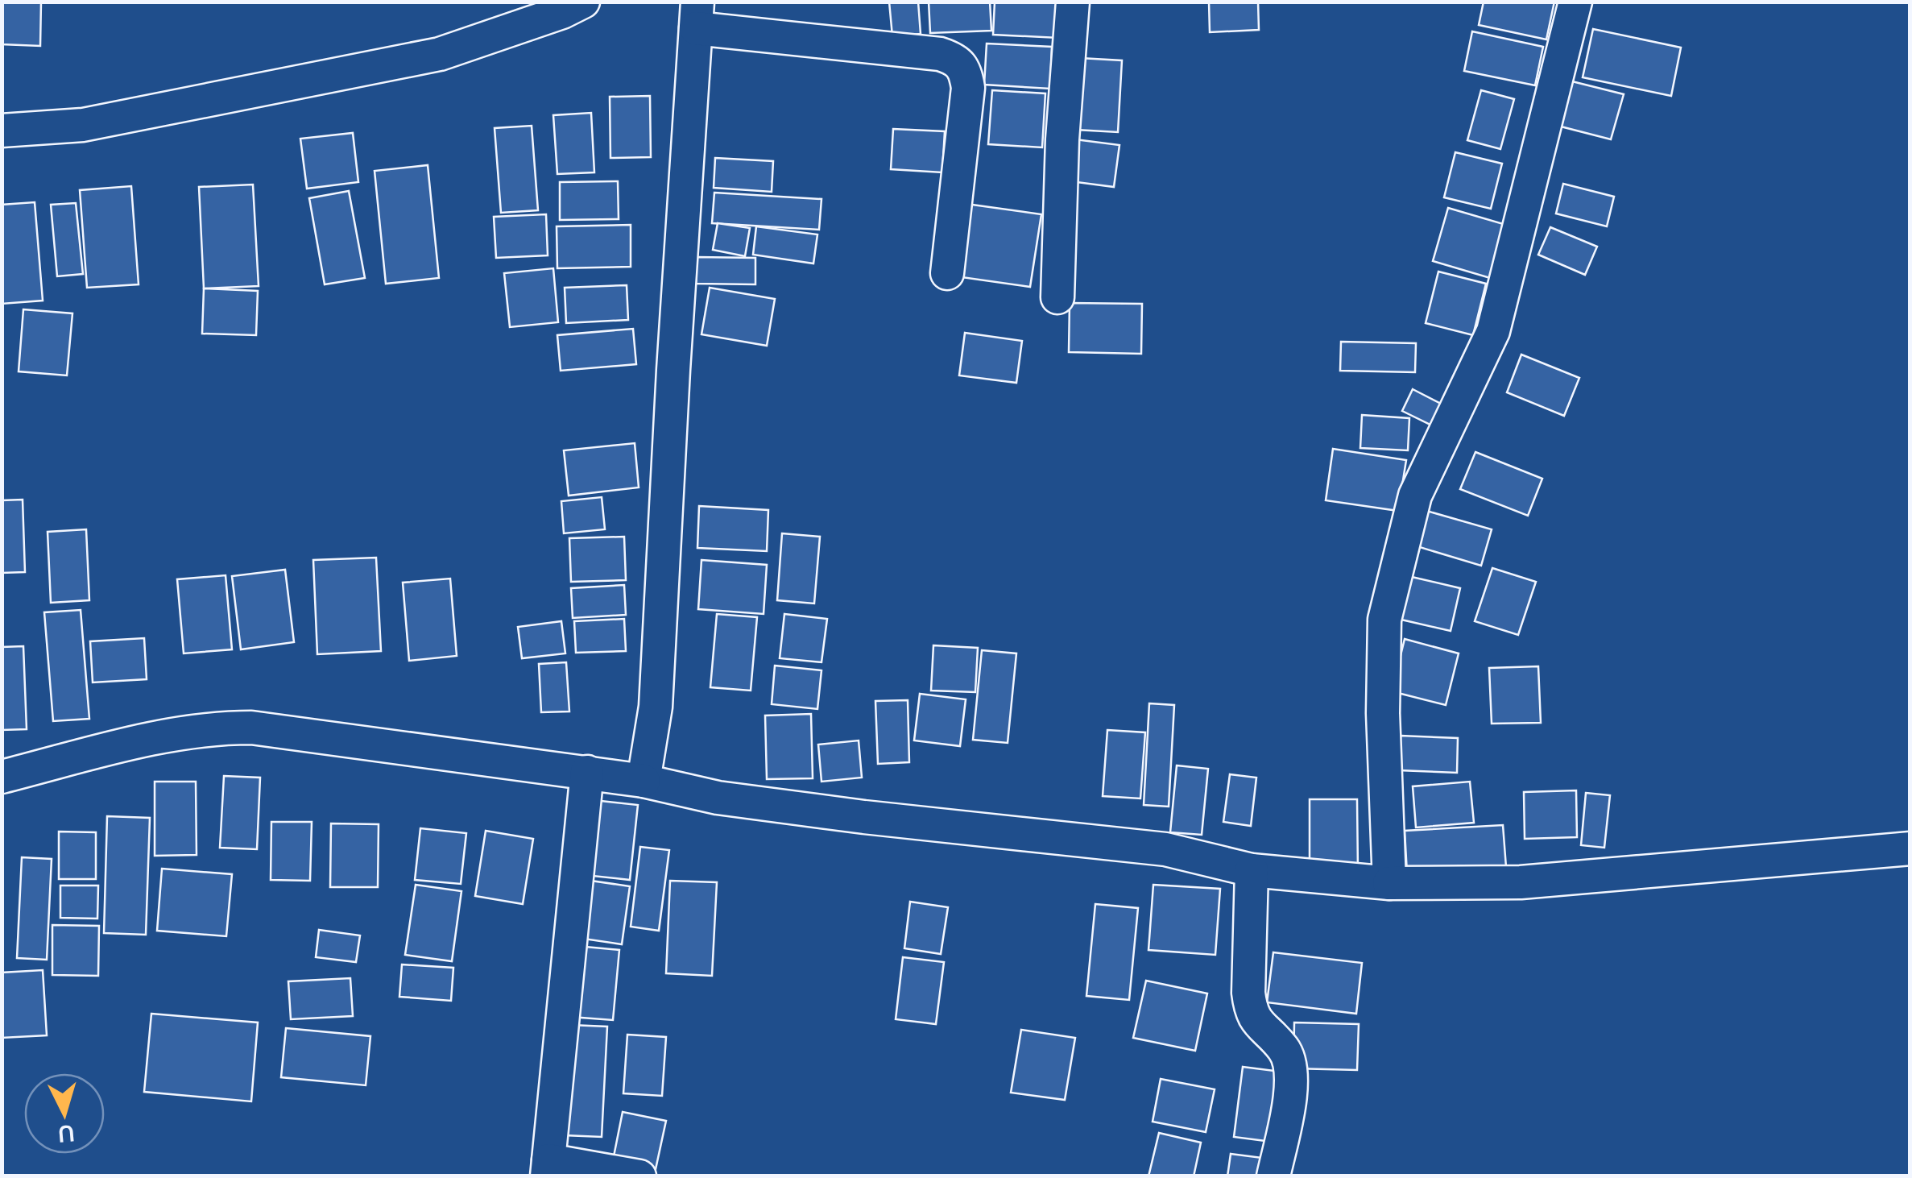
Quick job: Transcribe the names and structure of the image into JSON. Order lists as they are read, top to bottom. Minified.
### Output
{"north":"bottom"}
